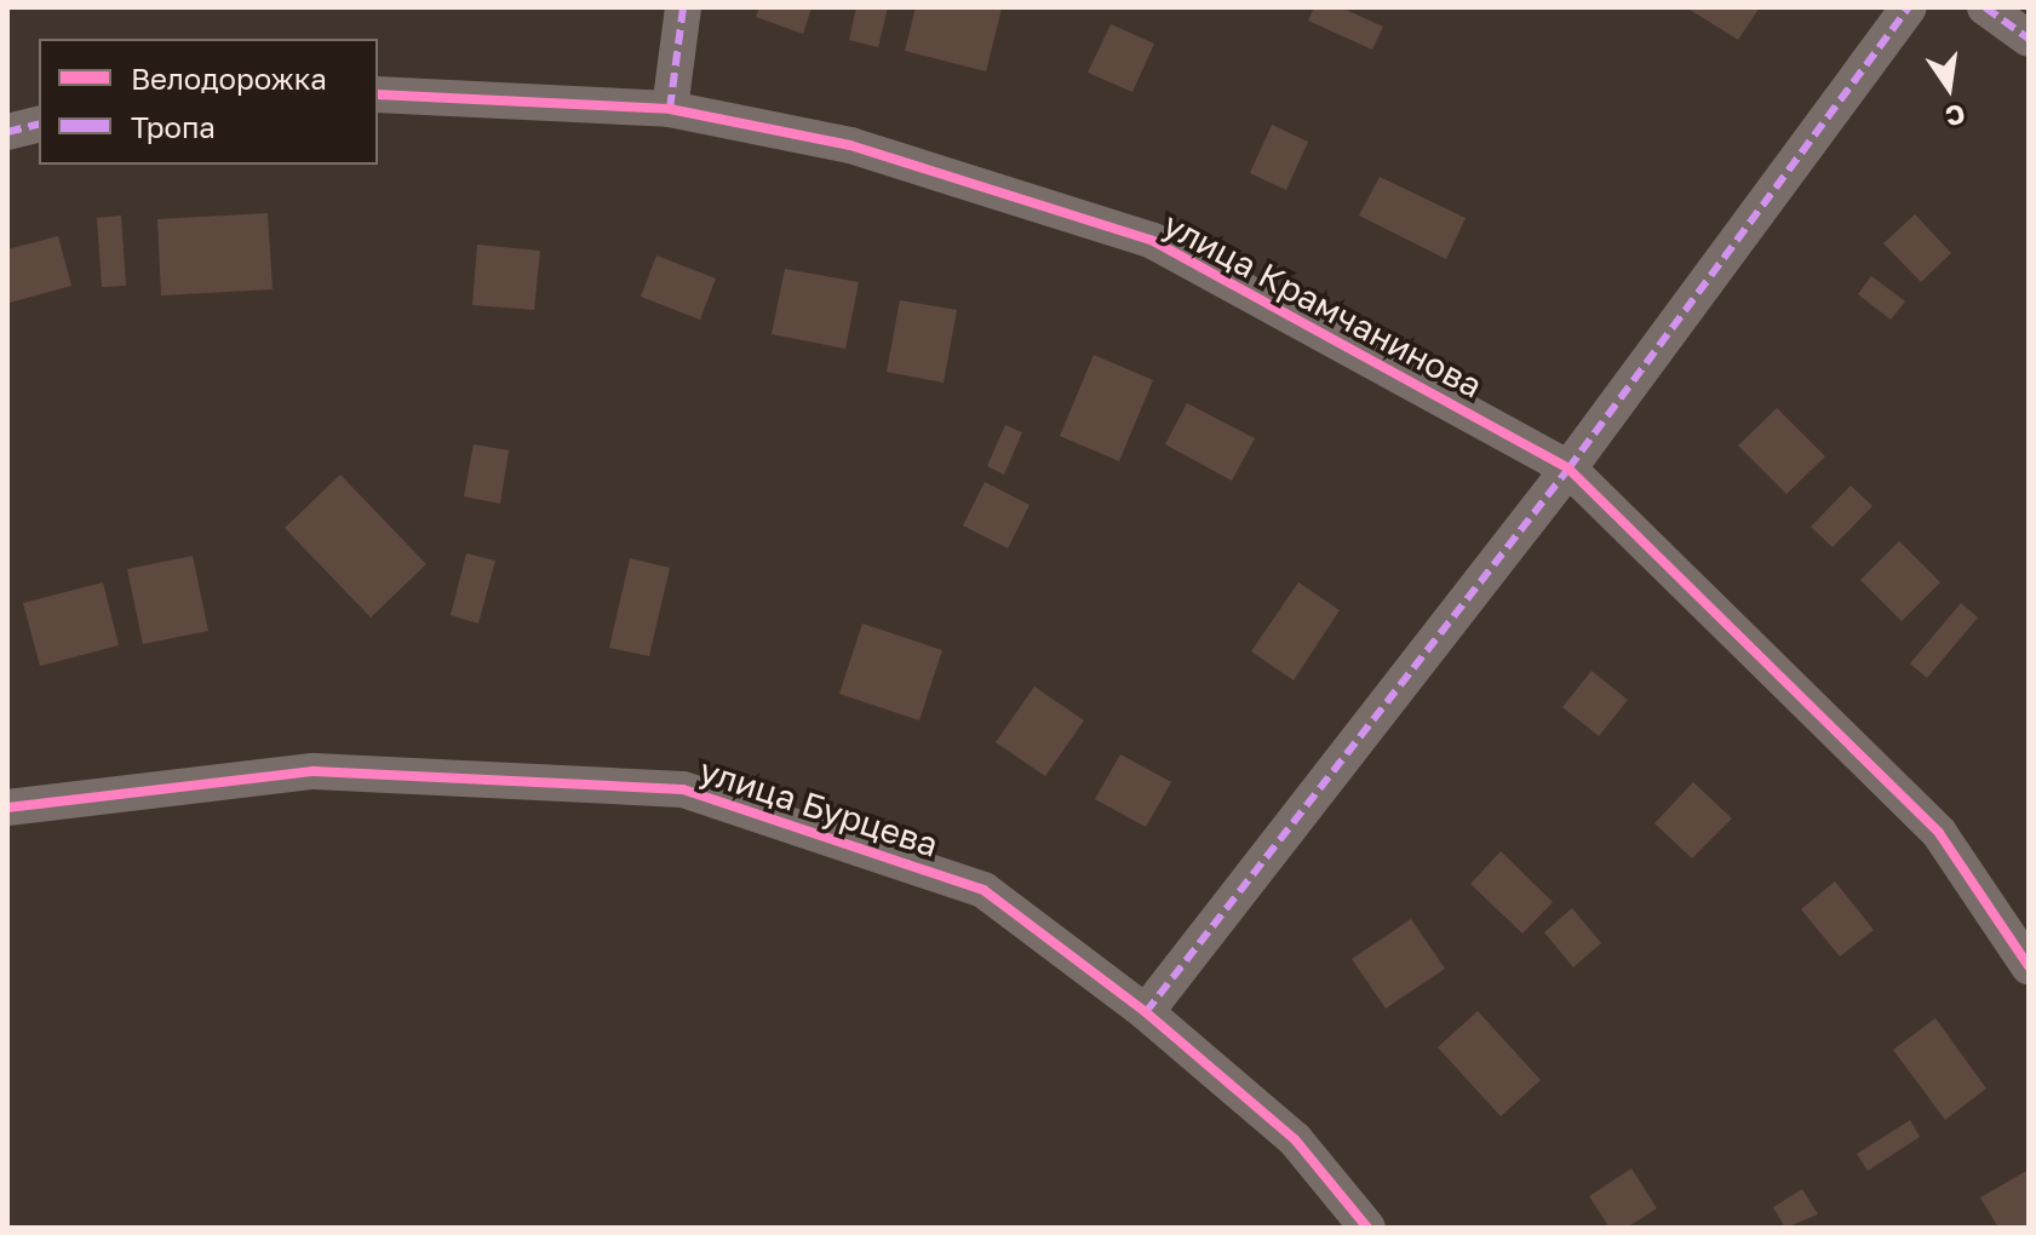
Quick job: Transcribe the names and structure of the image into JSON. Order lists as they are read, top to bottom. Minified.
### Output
{"streets":{"street":["улица Крамчанинова","улица Бурцева"]},"legend":["Велодорожка","Тропа"],"north":"bottom"}
